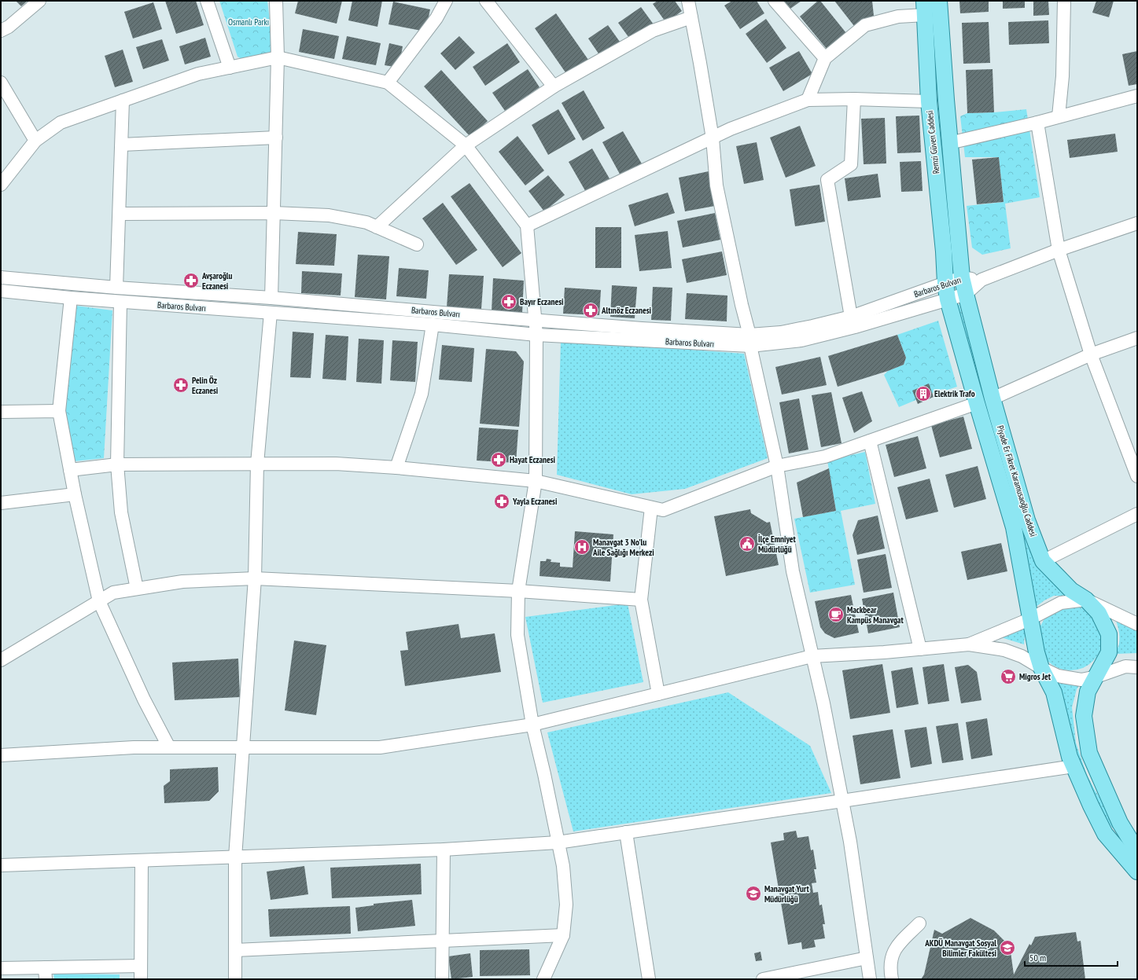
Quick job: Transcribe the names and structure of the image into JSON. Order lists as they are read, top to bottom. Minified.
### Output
{"streets":{"main road":["Remzi Güven Caddesi","Piyade Er Fikret Karamusaoğlu Caddesi"],"street":["Barbaros Bulvarı"]},"crossings":[["Remzi Güven Caddesi","Barbaros Bulvarı"],["Remzi Güven Caddesi","Piyade Er Fikret Karamusaoğlu Caddesi"],["Barbaros Bulvarı","Piyade Er Fikret Karamusaoğlu Caddesi"]],"parks":["Osmanlı Parkı"],"places":{"pharmacy":["Avşaroğlu Eczanesi","Bayır Eczanesi","Altınöz Eczanesi","Pelin Öz Eczanesi","Hayat Eczanesi","Yayla Eczanesi"],"building":["Elektrik Trafo"],"public building":["İlçe Emniyet Müdürlüğü"],"hospital":["Manavgat 3 No'lu Aile Sağlığı Merkezi"],"cafe":["Mackbear Kampüs Manavgat"],"supermarket":["Migros Jet"],"school or university":["Manavgat Yurt Müdürlüğü","AKDÜ Manavgat Sosyal Bilimler Fakültesi"]},"scale_bar":"50 m"}
